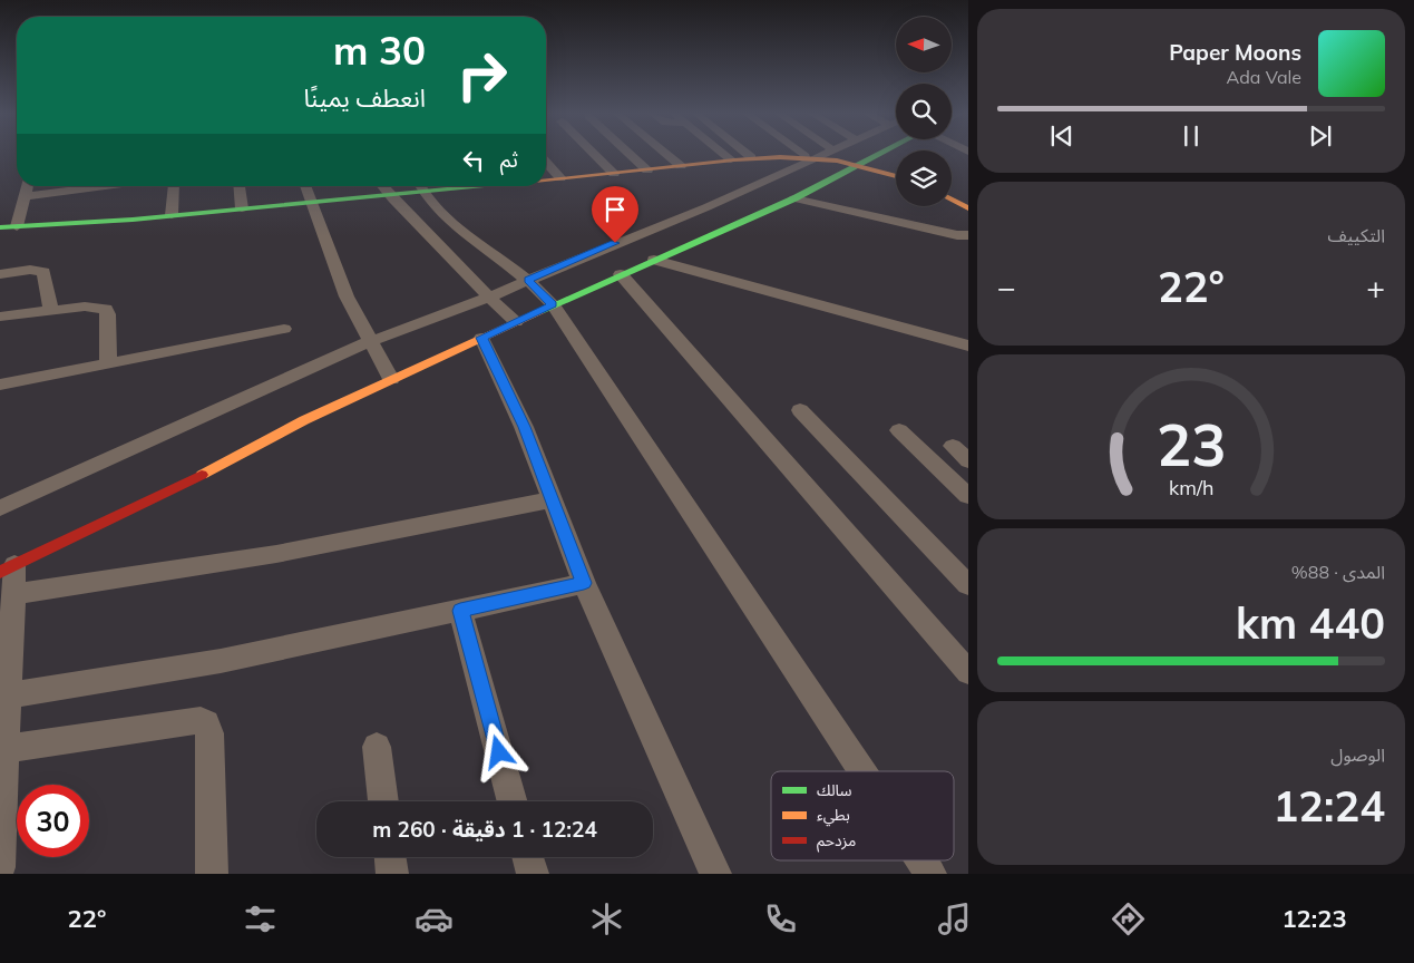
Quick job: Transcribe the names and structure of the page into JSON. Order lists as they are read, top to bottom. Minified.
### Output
{"legend":["سالك","بطيء","مزدحم"],"north":"left","page":{"turn":["30 m","انعطف يمينًا"],"song":["Paper Moons","Ada Vale"],"then":"ثم","tile":["التكييف",["المدى · 88%","440 km"],["الوصول","12:24"]],"heat":["−","22°","+"],"limit":"30","trip":"12:24 · 1 دقيقة · 260 m","tabs":["12:23","22°"],"gauge":["23","km/h"]}}
